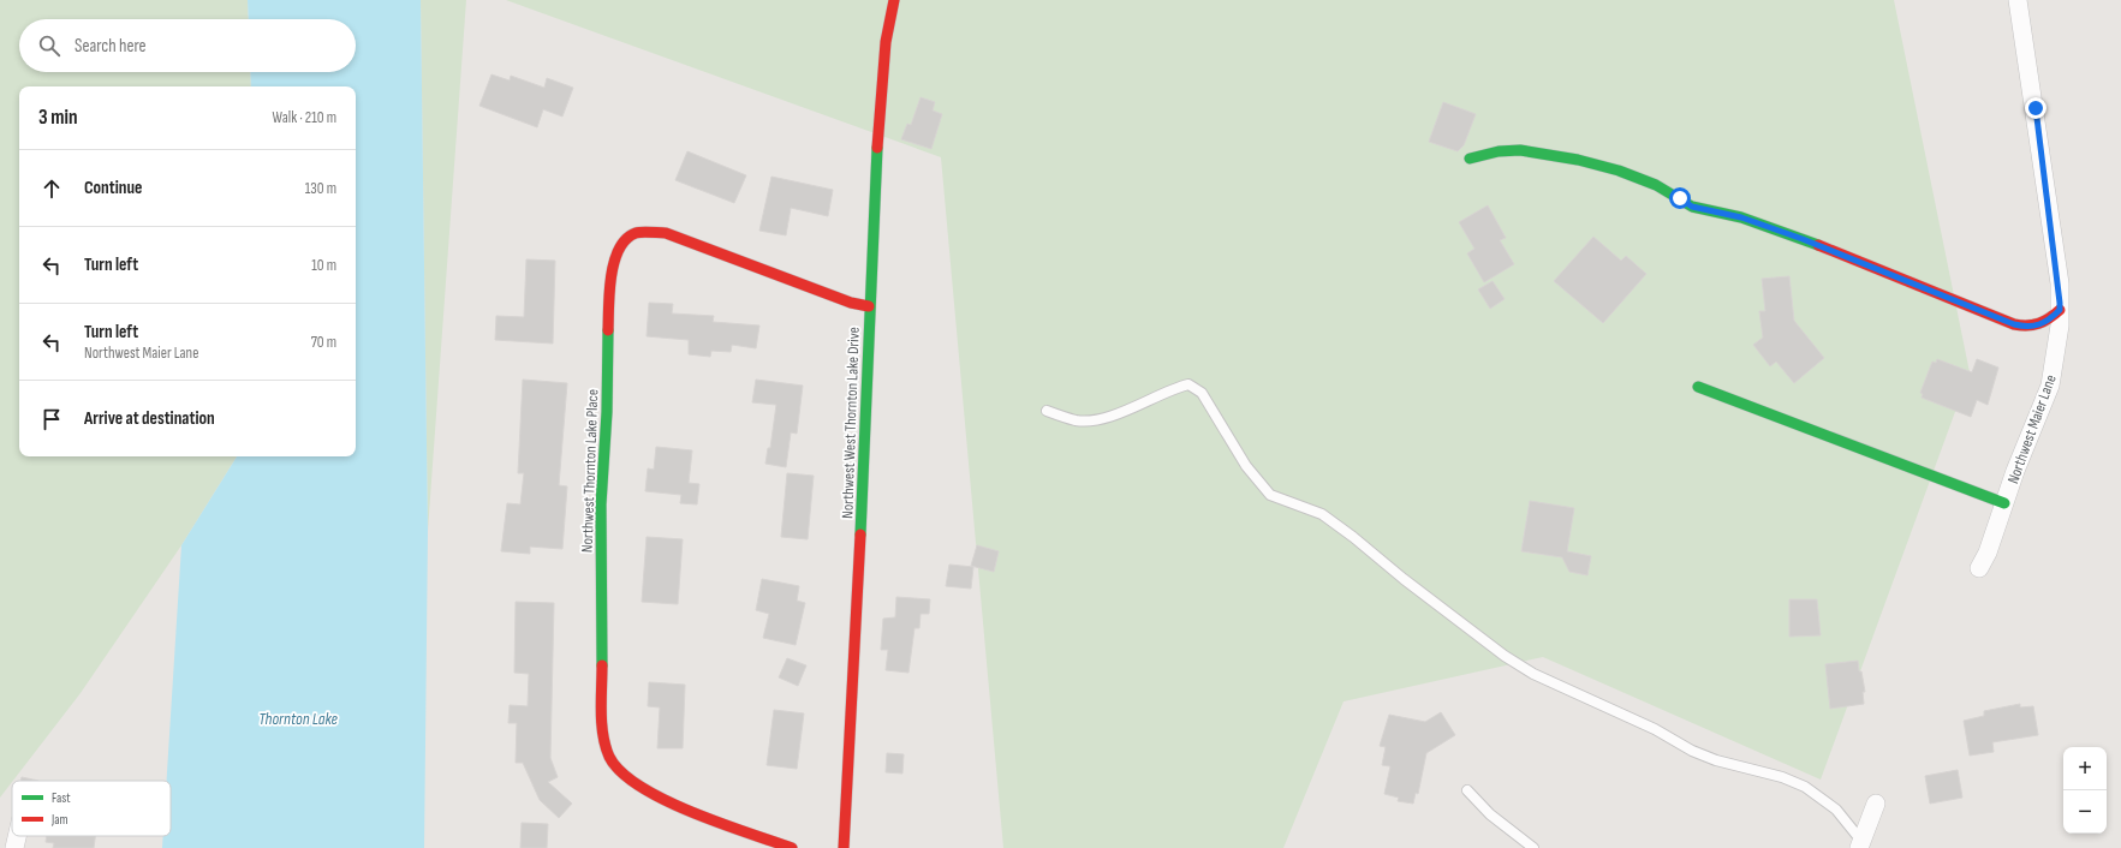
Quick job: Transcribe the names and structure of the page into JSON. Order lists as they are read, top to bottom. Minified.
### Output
{"streets":{"street":["Northwest West Thornton Lake Drive","Northwest Maier Lane","Northwest Thornton Lake Place"]},"crossings":[["Northwest West Thornton Lake Drive","Northwest Thornton Lake Place"]],"water":["Thornton Lake"],"legend":["Fast","Jam"],"page":{"search":"Search here","heading":["3 min","Walk · 210 m"],"list":[["Continue","130 m"],["Turn left","10 m"],["Turn left","Northwest Maier Lane","70 m"],"Arrive at destination"],"map_buttons":["+","−"]}}
